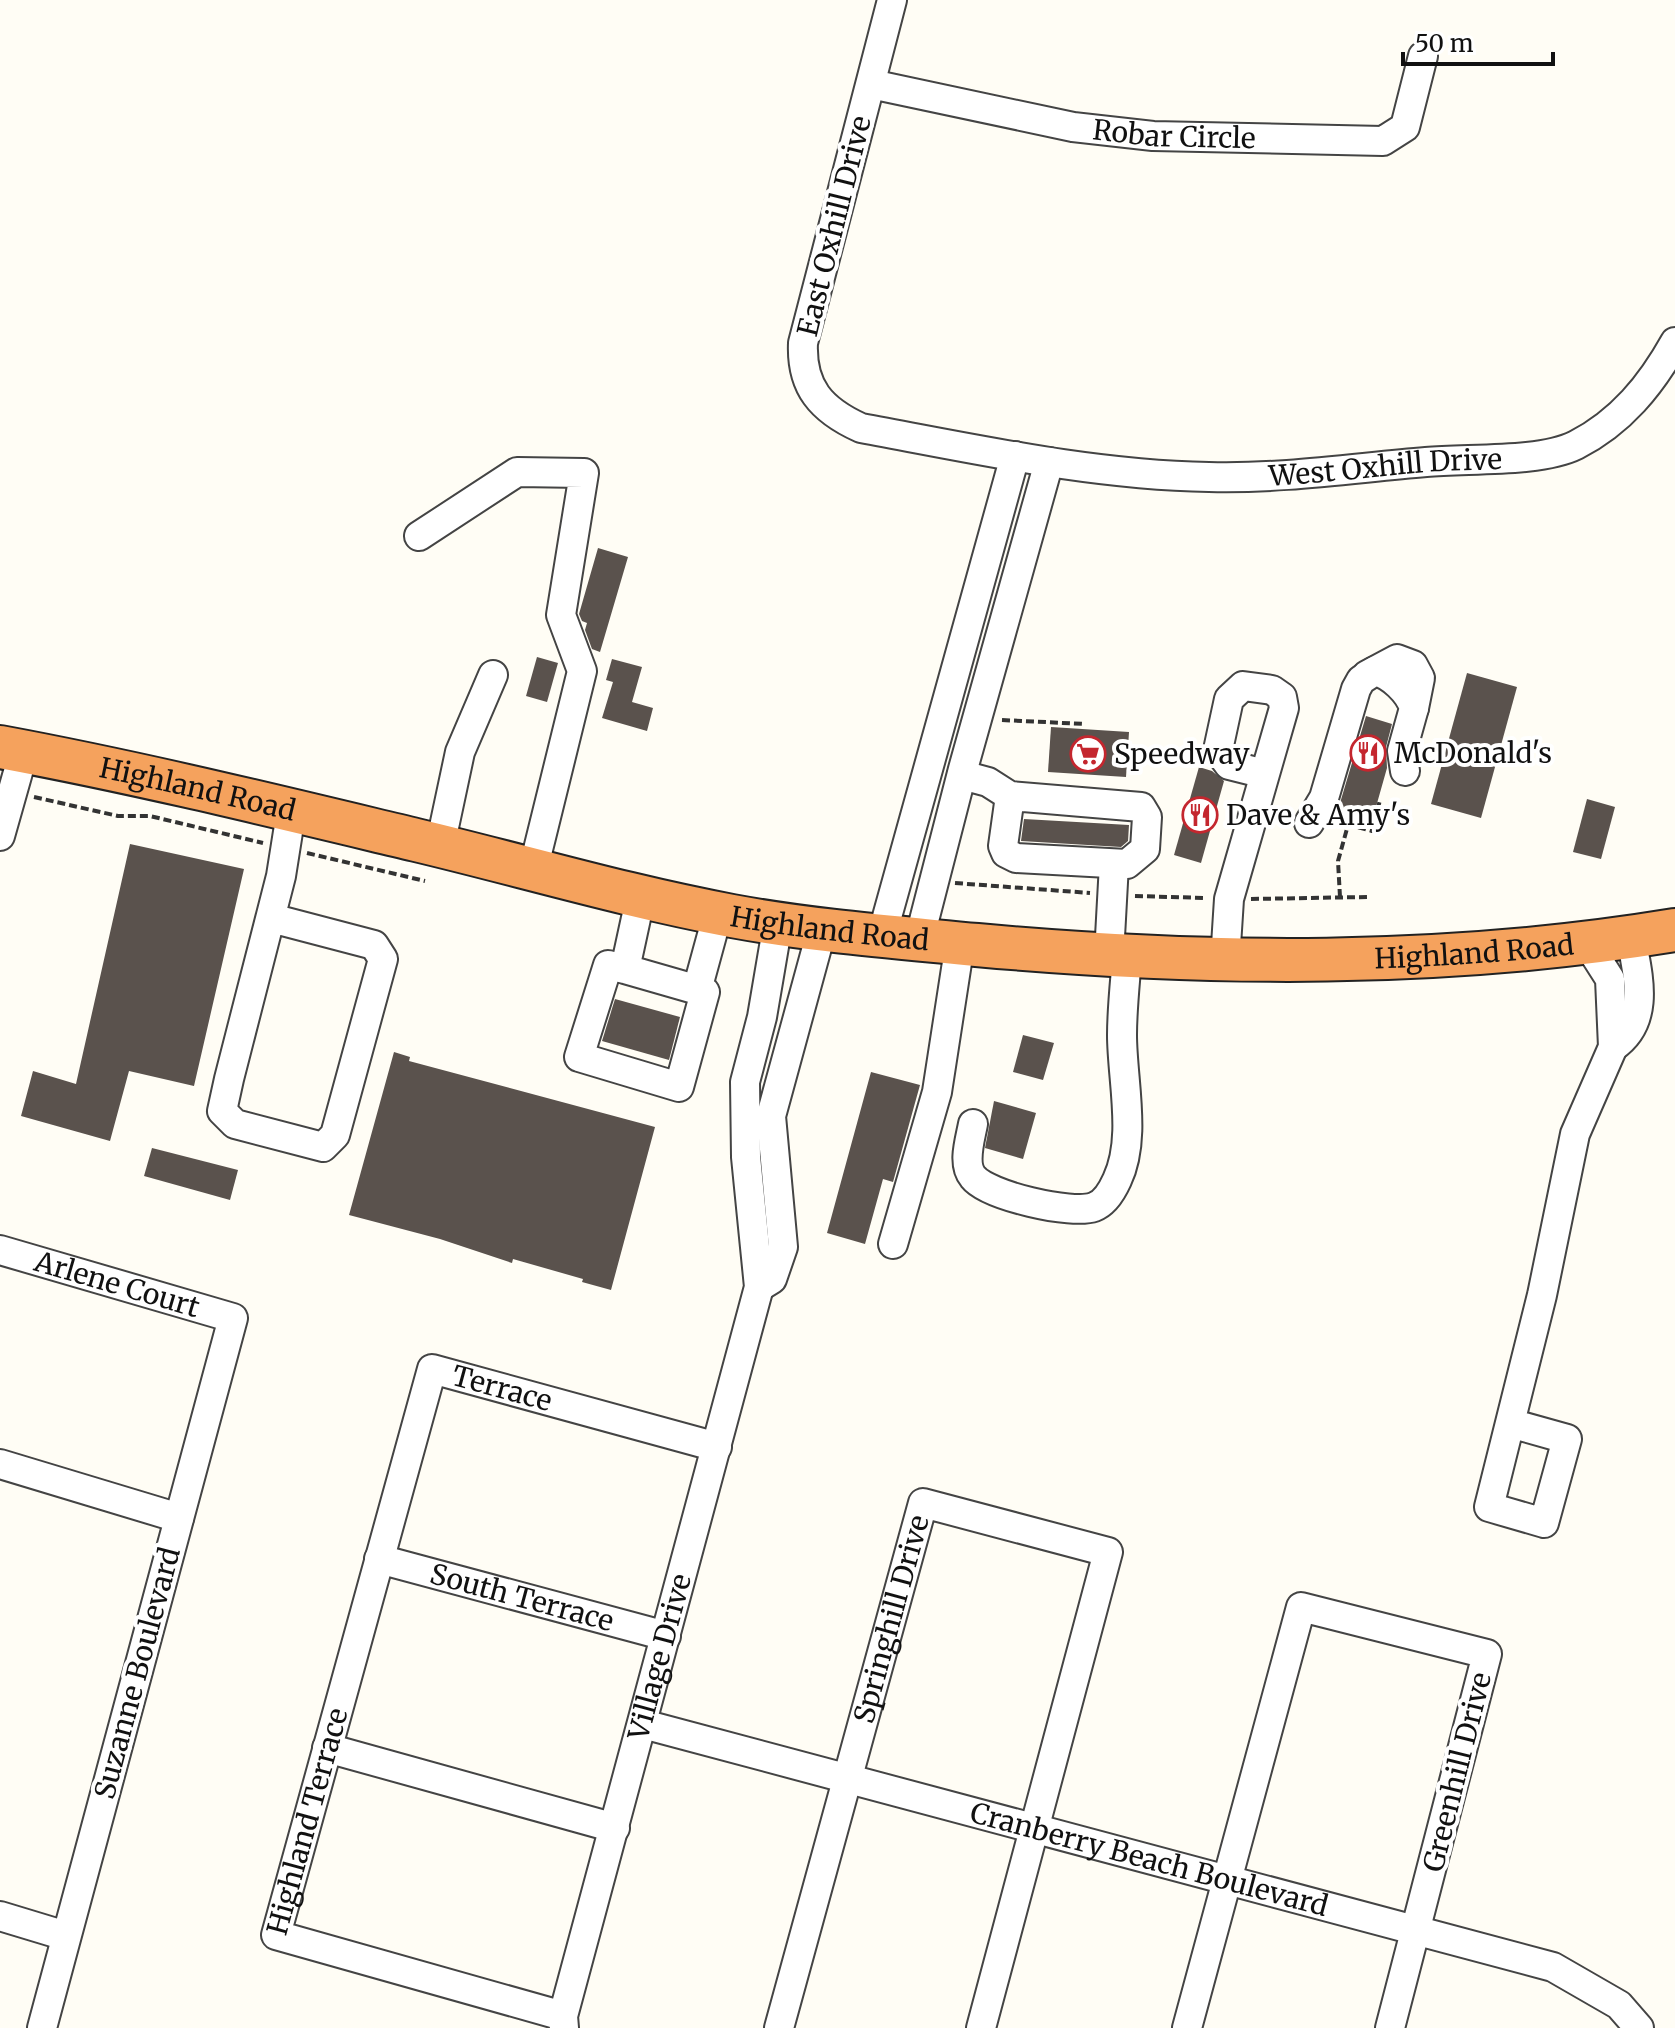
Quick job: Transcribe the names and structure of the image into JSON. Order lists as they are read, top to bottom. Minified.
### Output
{"streets":{"highway":["Highland Road"],"street":["Robar Circle","East Oxhill Drive","West Oxhill Drive","Arlene Court","Terrace","South Terrace","Springhill Drive","Village Drive","Suzanne Boulevard","Greenhill Drive","Highland Terrace","Cranberry Beach Boulevard"]},"crossings":[["Robar Circle","East Oxhill Drive"],["East Oxhill Drive","West Oxhill Drive"],["Highland Road","Village Drive"],["Arlene Court","Suzanne Boulevard"],["Terrace","South Terrace"],["Terrace","Village Drive"],["Terrace","Highland Terrace"],["South Terrace","Village Drive"],["South Terrace","Highland Terrace"],["Springhill Drive","Cranberry Beach Boulevard"],["Village Drive","Highland Terrace"],["Village Drive","Cranberry Beach Boulevard"],["Greenhill Drive","Cranberry Beach Boulevard"]],"places":{"restaurant":["McDonald's","Dave & Amy's"],"supermarket":["Speedway"]},"scale_bar":"50 m"}
